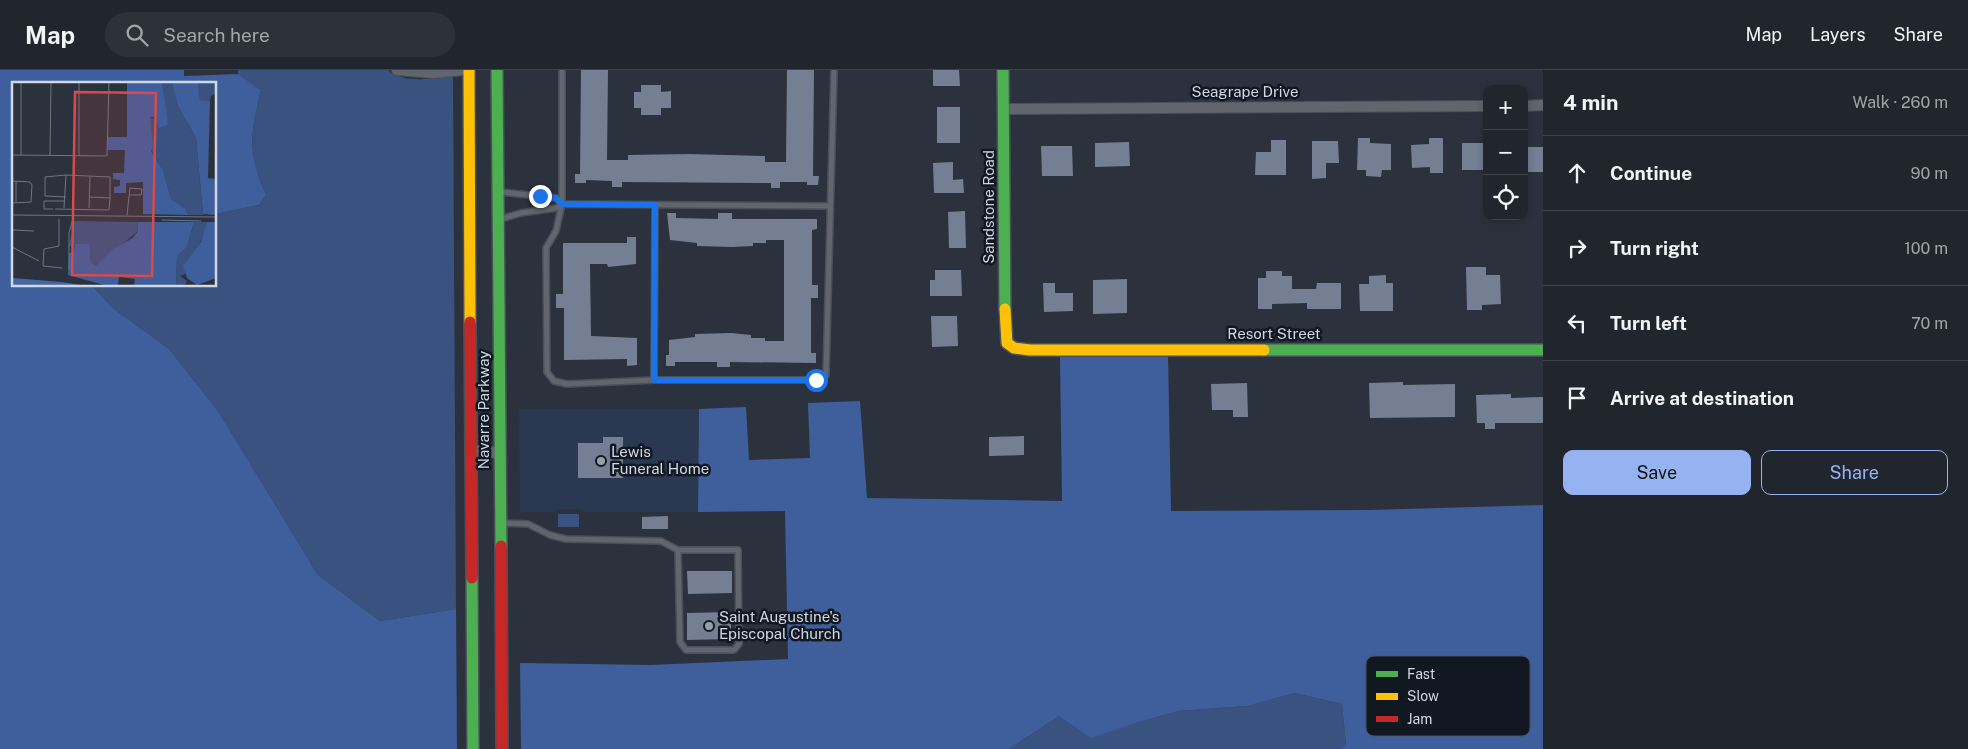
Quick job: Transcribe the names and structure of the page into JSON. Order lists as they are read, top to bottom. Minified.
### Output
{"streets":{"main road":["Sandstone Road","Resort Street","Navarre Parkway"],"street":["Seagrape Drive"]},"crossings":[["Seagrape Drive","Sandstone Road"],["Sandstone Road","Resort Street"]],"places":["Lewis Funeral Home","Saint Augustine's Episcopal Church"],"legend":["Fast","Slow","Jam"],"page":{"header":"Map","search":"Search here","nav":["Map","Layers","Share"],"heading":["4 min","Walk · 260 m"],"map_buttons":["+","−"],"list":[["Continue","90 m"],["Turn right","100 m"],["Turn left","70 m"],"Arrive at destination"],"buttons":["Save","Share"]}}
